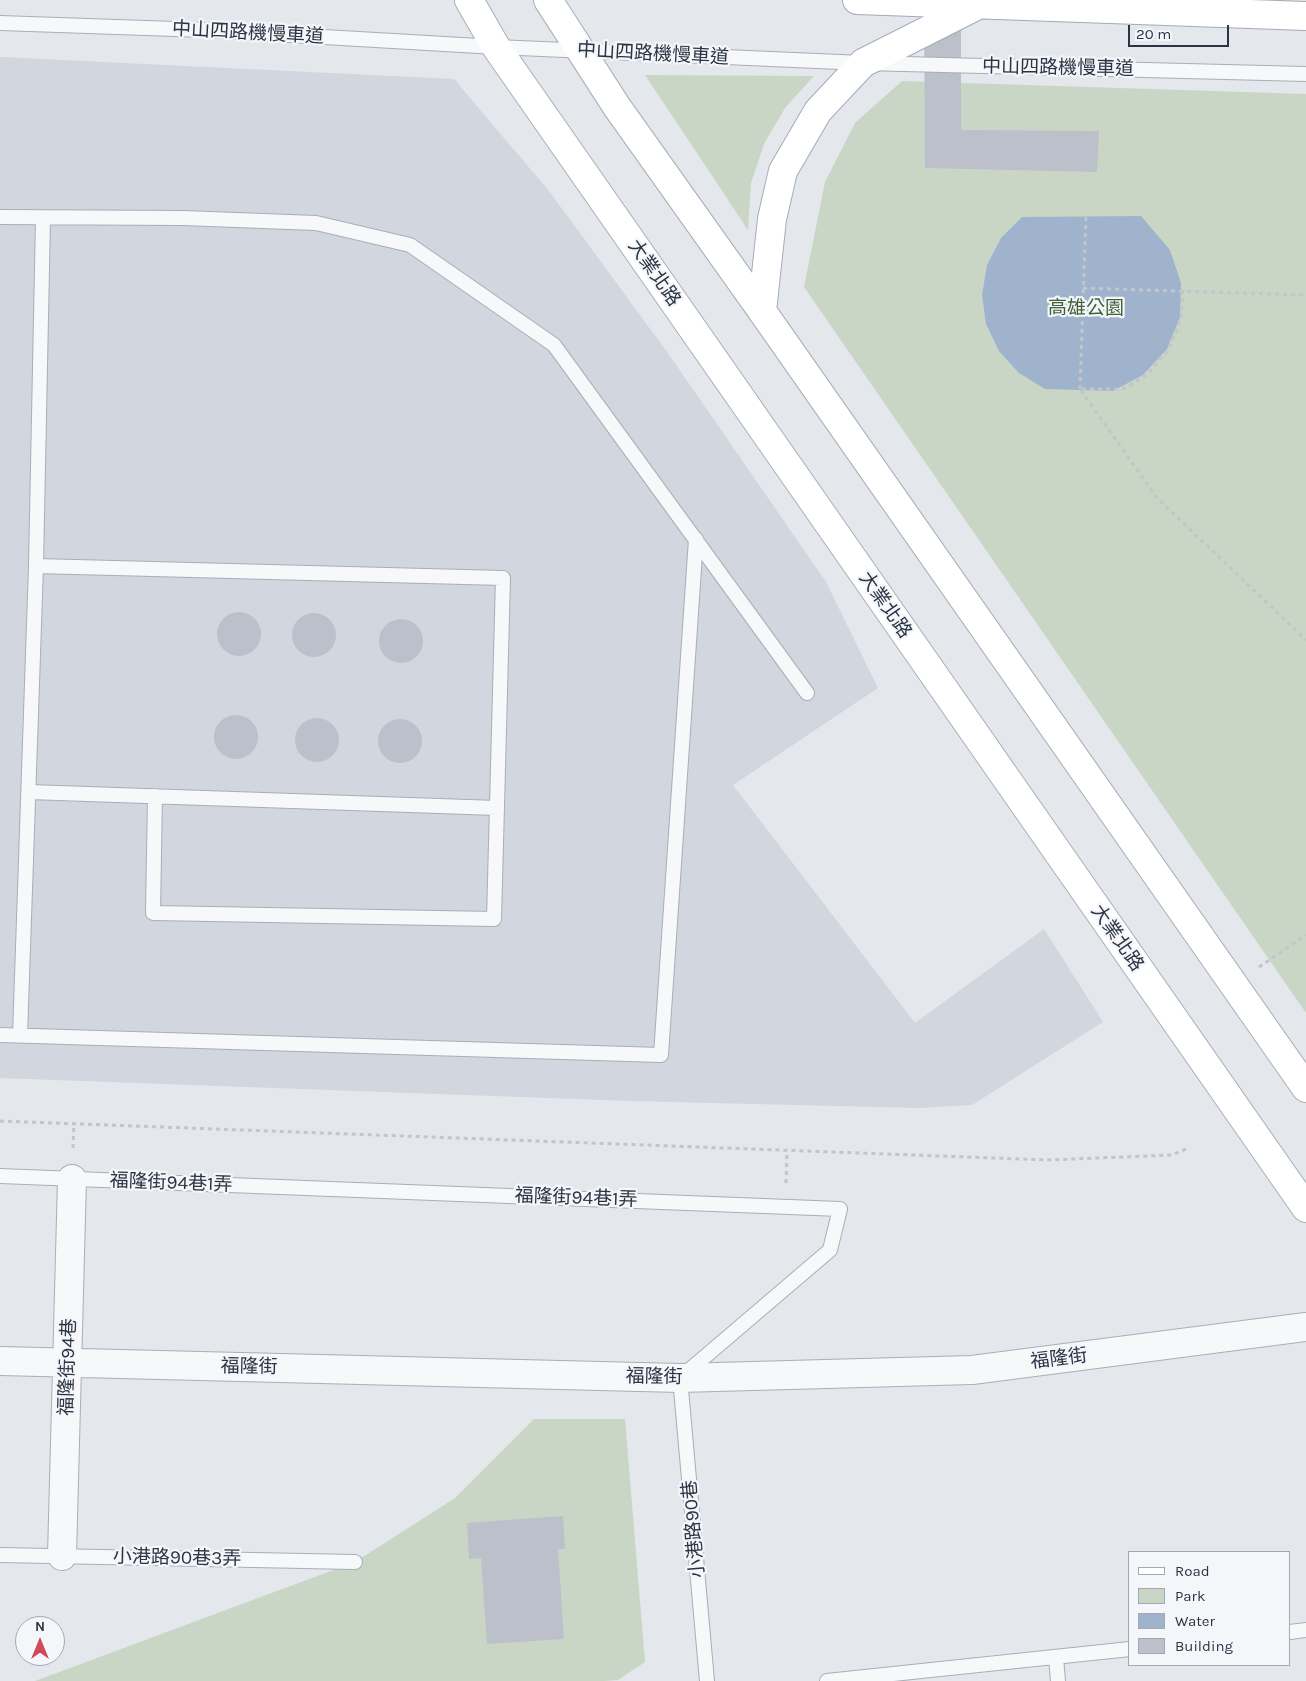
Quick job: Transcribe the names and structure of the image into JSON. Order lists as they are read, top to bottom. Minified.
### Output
{"streets":{"street":["大業北路","福隆街","福隆街94巷"],"lane":["中山四路機慢車道","福隆街94巷1弄","小港路90巷","小港路90巷3弄"]},"crossings":[["中山四路機慢車道","大業北路"],["福隆街94巷1弄","福隆街"],["福隆街94巷1弄","福隆街94巷"],["福隆街94巷1弄","小港路90巷"],["福隆街","福隆街94巷"],["福隆街","小港路90巷"],["福隆街94巷","小港路90巷3弄"]],"parks":["高雄公園"],"legend":["Road","Park","Water","Building"],"scale_bar":"20 m","north":"top"}
